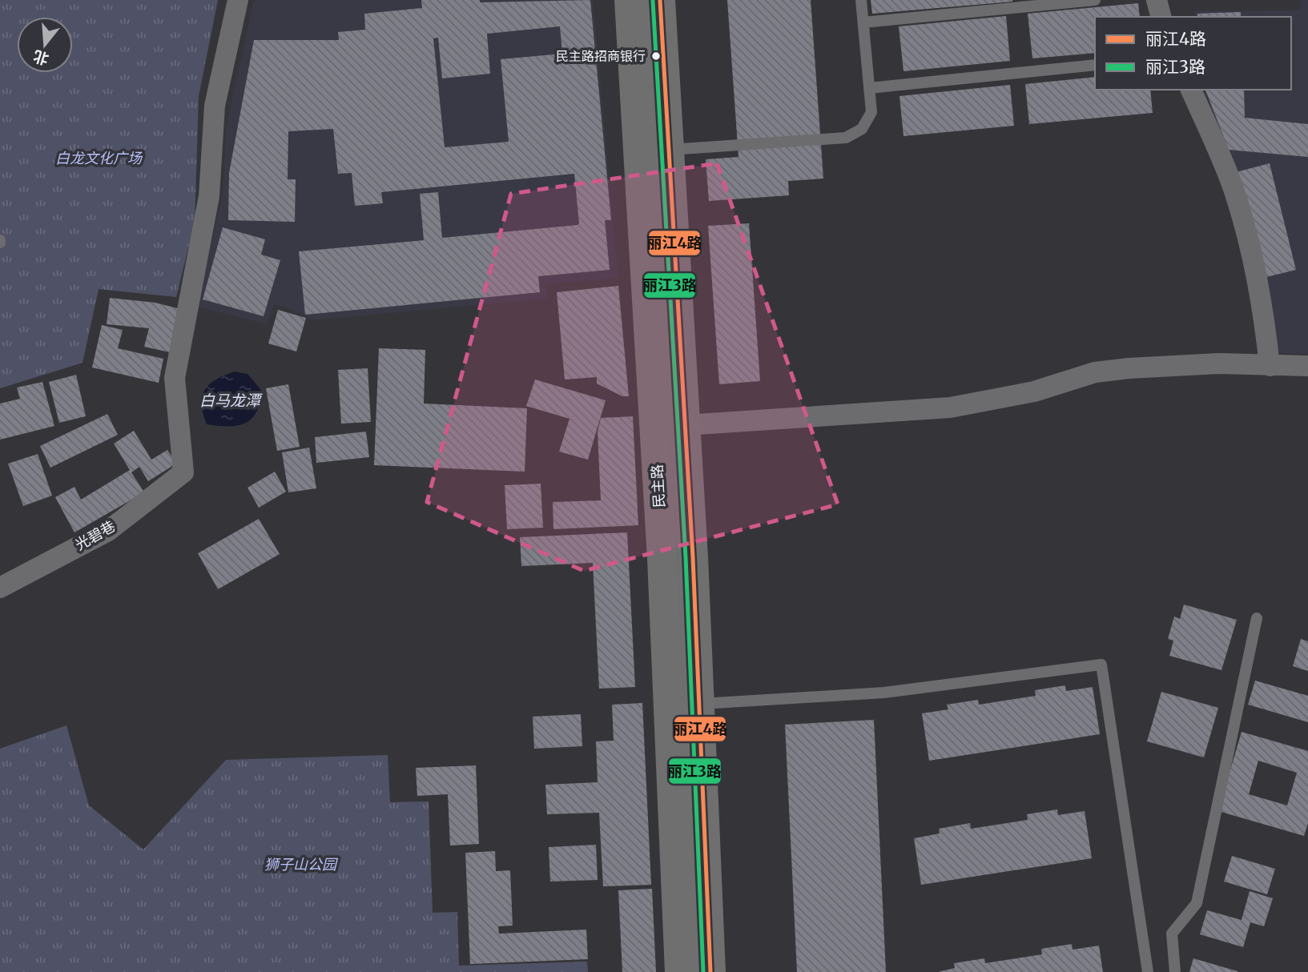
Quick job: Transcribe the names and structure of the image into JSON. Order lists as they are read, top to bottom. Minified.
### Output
{"streets":{"main road":["民主路"],"street":["光碧巷"]},"water":["白马龙潭"],"parks":["白龙文化广场","狮子山公园"],"places":["民主路招商银行"],"lines":["transit line 丽江4路","transit line 丽江3路"],"legend":["丽江4路","丽江3路"],"north":"bottom"}
